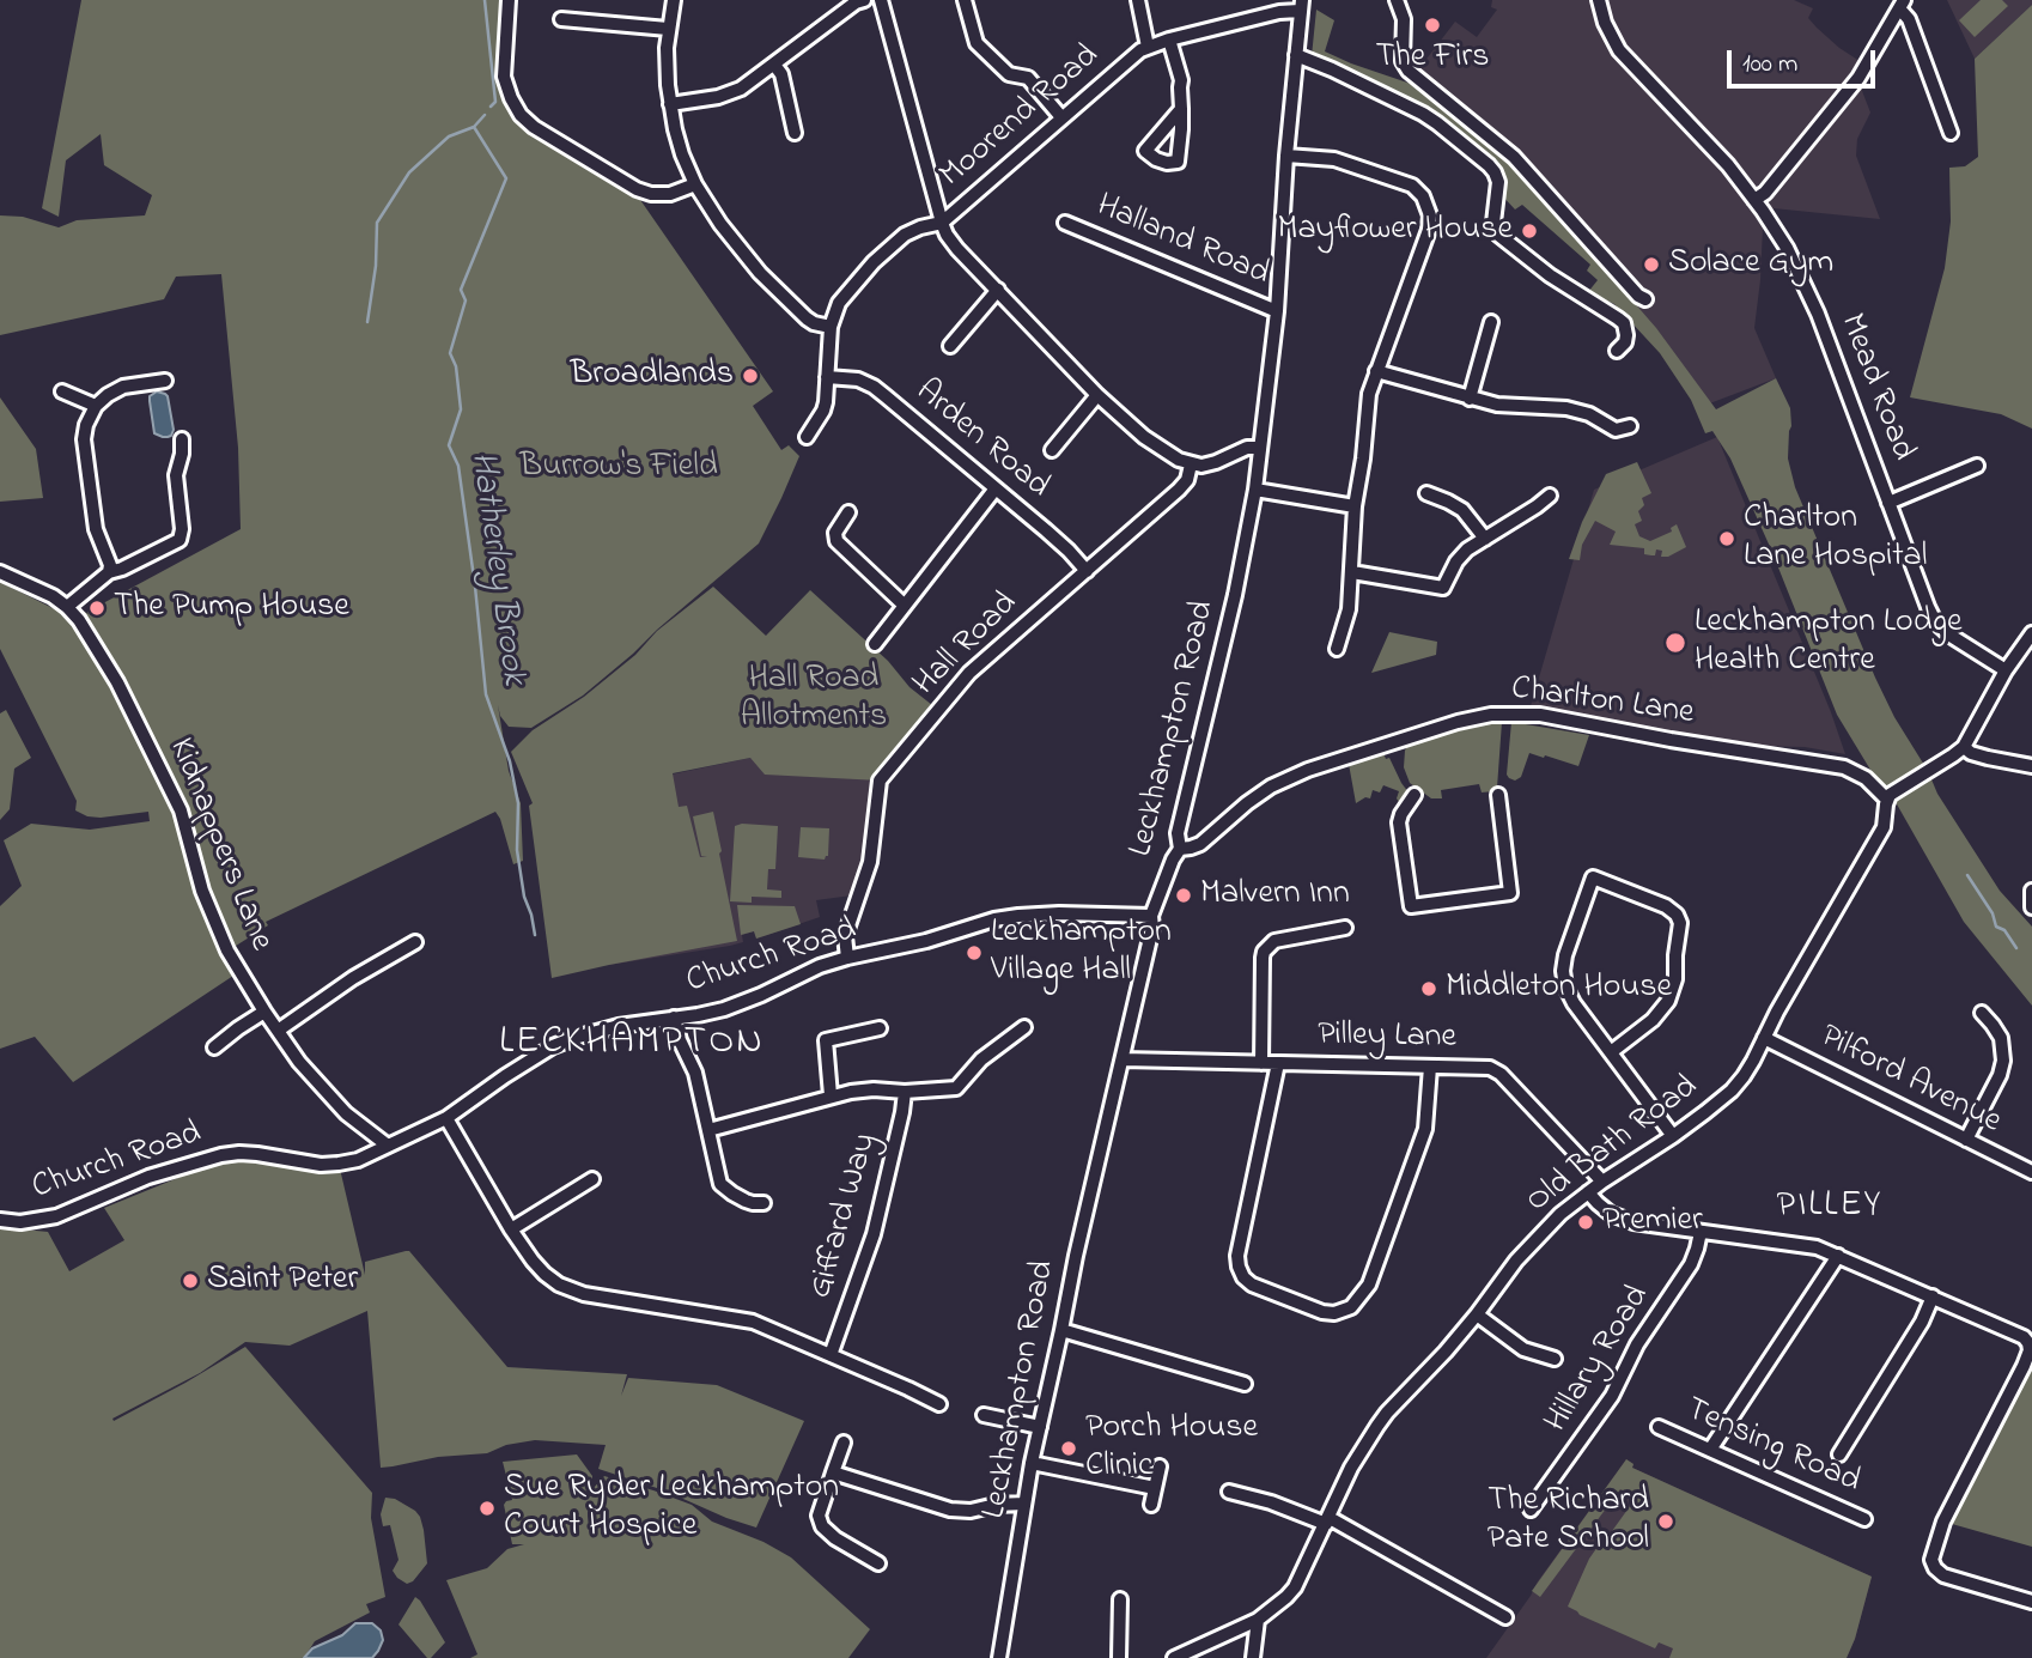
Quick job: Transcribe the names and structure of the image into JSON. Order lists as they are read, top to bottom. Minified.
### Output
{"streets":{"street":["Moorend Road","Halland Road","Mead Road","Arden Road","Hall Road","Charlton Lane","Leckhampton Road","Kidnappers Lane","Church Road","Pilley Lane","Pilford Avenue","Old Bath Road","Giffard Way","Hillary Road","Tensing Road"]},"crossings":[["Moorend Road","Hall Road"],["Moorend Road","Leckhampton Road"],["Halland Road","Leckhampton Road"],["Arden Road","Hall Road"],["Hall Road","Church Road"],["Charlton Lane","Leckhampton Road"],["Charlton Lane","Old Bath Road"],["Leckhampton Road","Church Road"],["Leckhampton Road","Pilley Lane"],["Kidnappers Lane","Church Road"],["Pilley Lane","Old Bath Road"],["Pilford Avenue","Old Bath Road"]],"districts":["LECKHAMPTON","PILLEY"],"water":["Hatherley Brook"],"parks":["Burrow's Field","Hall Road Allotments"],"places":["The Firs","Mayflower House","Solace Gym","Broadlands","Charlton Lane Hospital","The Pump House","Leckhampton Lodge Health Centre","Malvern Inn","Leckhampton Village Hall","Middleton House","Premier","Saint Peter","Porch House Clinic","Sue Ryder Leckhampton Court Hospice","The Richard Pate School"],"scale_bar":"100 m"}
